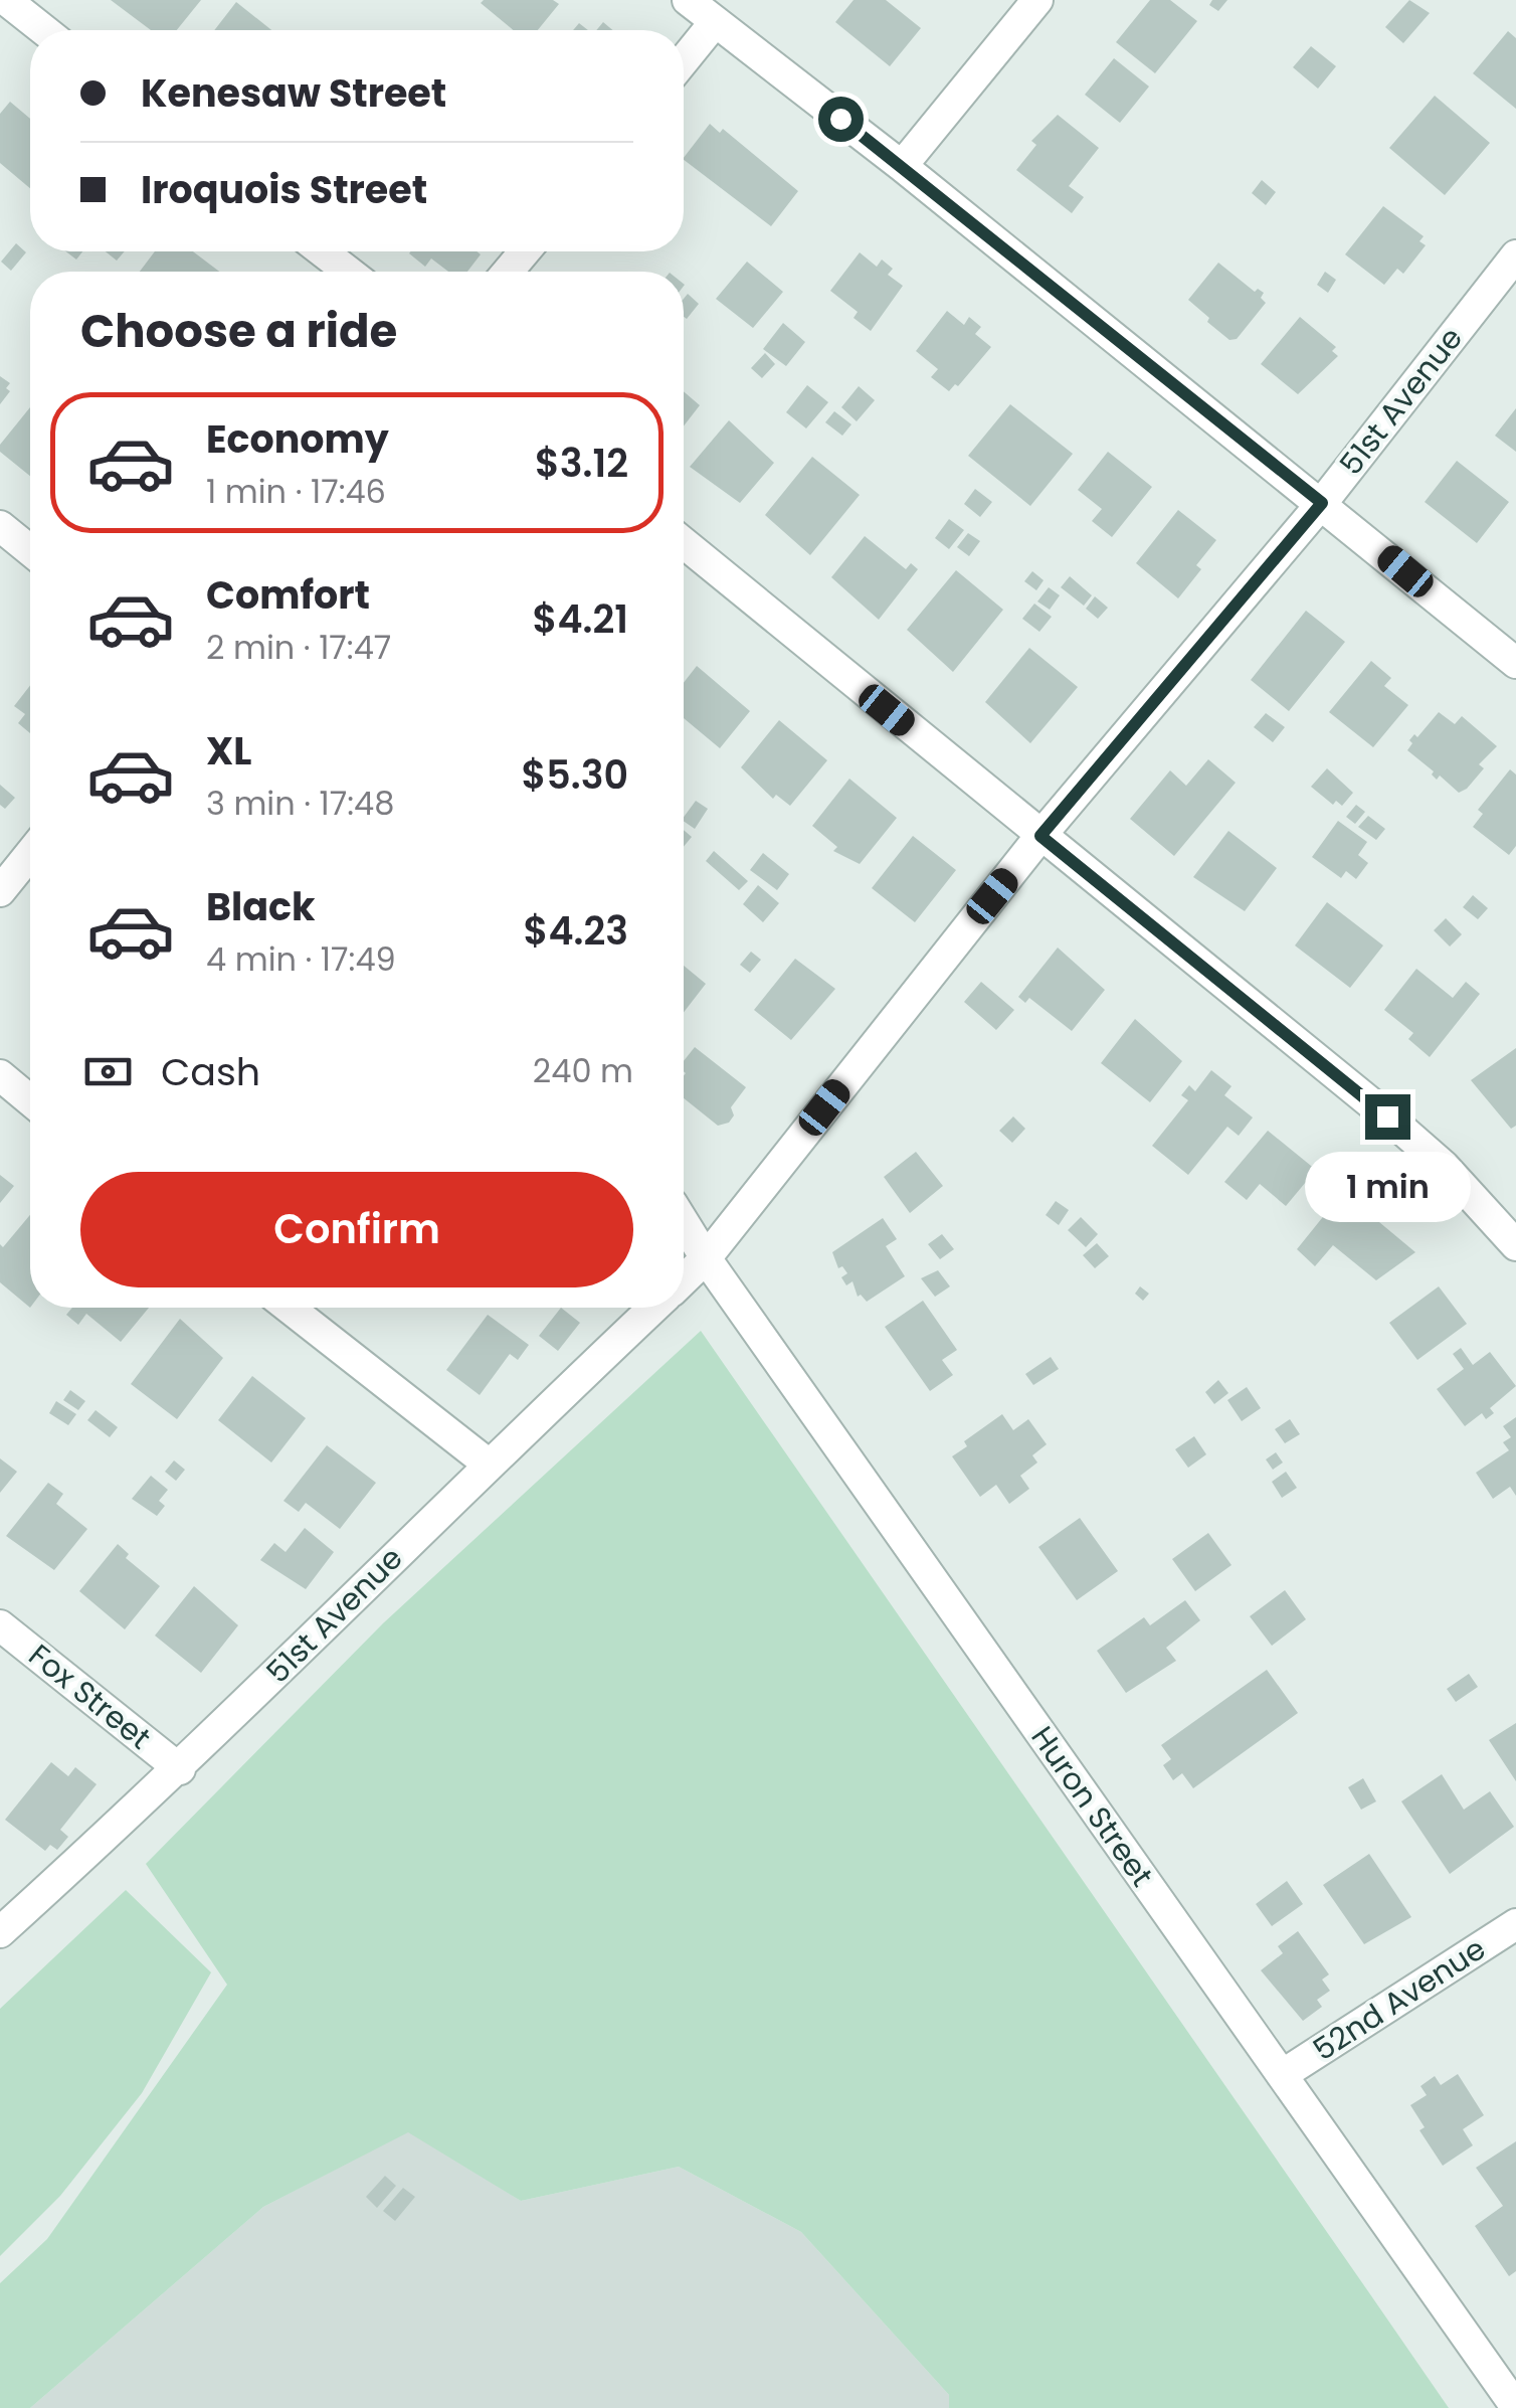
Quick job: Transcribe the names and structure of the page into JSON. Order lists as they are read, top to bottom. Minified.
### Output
{"streets":{"street":["51st Avenue","Fox Street","Huron Street","52nd Avenue"]},"crossings":[["51st Avenue","Fox Street"],["51st Avenue","Huron Street"],["Huron Street","52nd Avenue"]],"page":{"banner":["Kenesaw Street","Iroquois Street"],"heading":"Choose a ride","list":[{"name":"Economy","note":"1 min · 17:46","value":"$3.12"},{"name":"Comfort","note":"2 min · 17:47","value":"$4.21"},{"name":"XL","note":"3 min · 17:48","value":"$5.30"},{"name":"Black","note":"4 min · 17:49","value":"$4.23"}],"pay":["Cash","240 m"],"bubble":"1 min","buttons":"Confirm"}}
